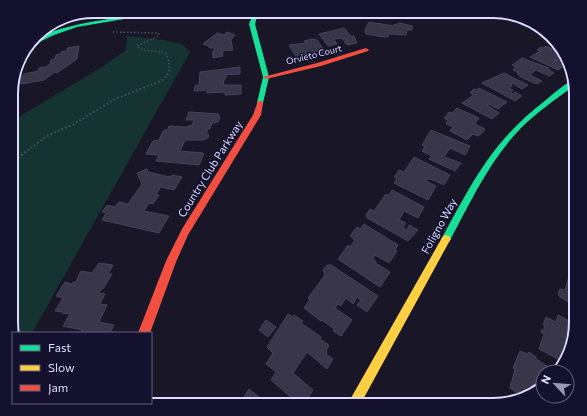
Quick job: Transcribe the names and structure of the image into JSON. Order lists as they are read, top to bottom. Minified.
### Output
{"streets":{"street":["Orvieto Court","Country Club Parkway","Foligno Way"]},"crossings":[["Orvieto Court","Country Club Parkway"]],"legend":["Fast","Slow","Jam"],"north":"top left"}
